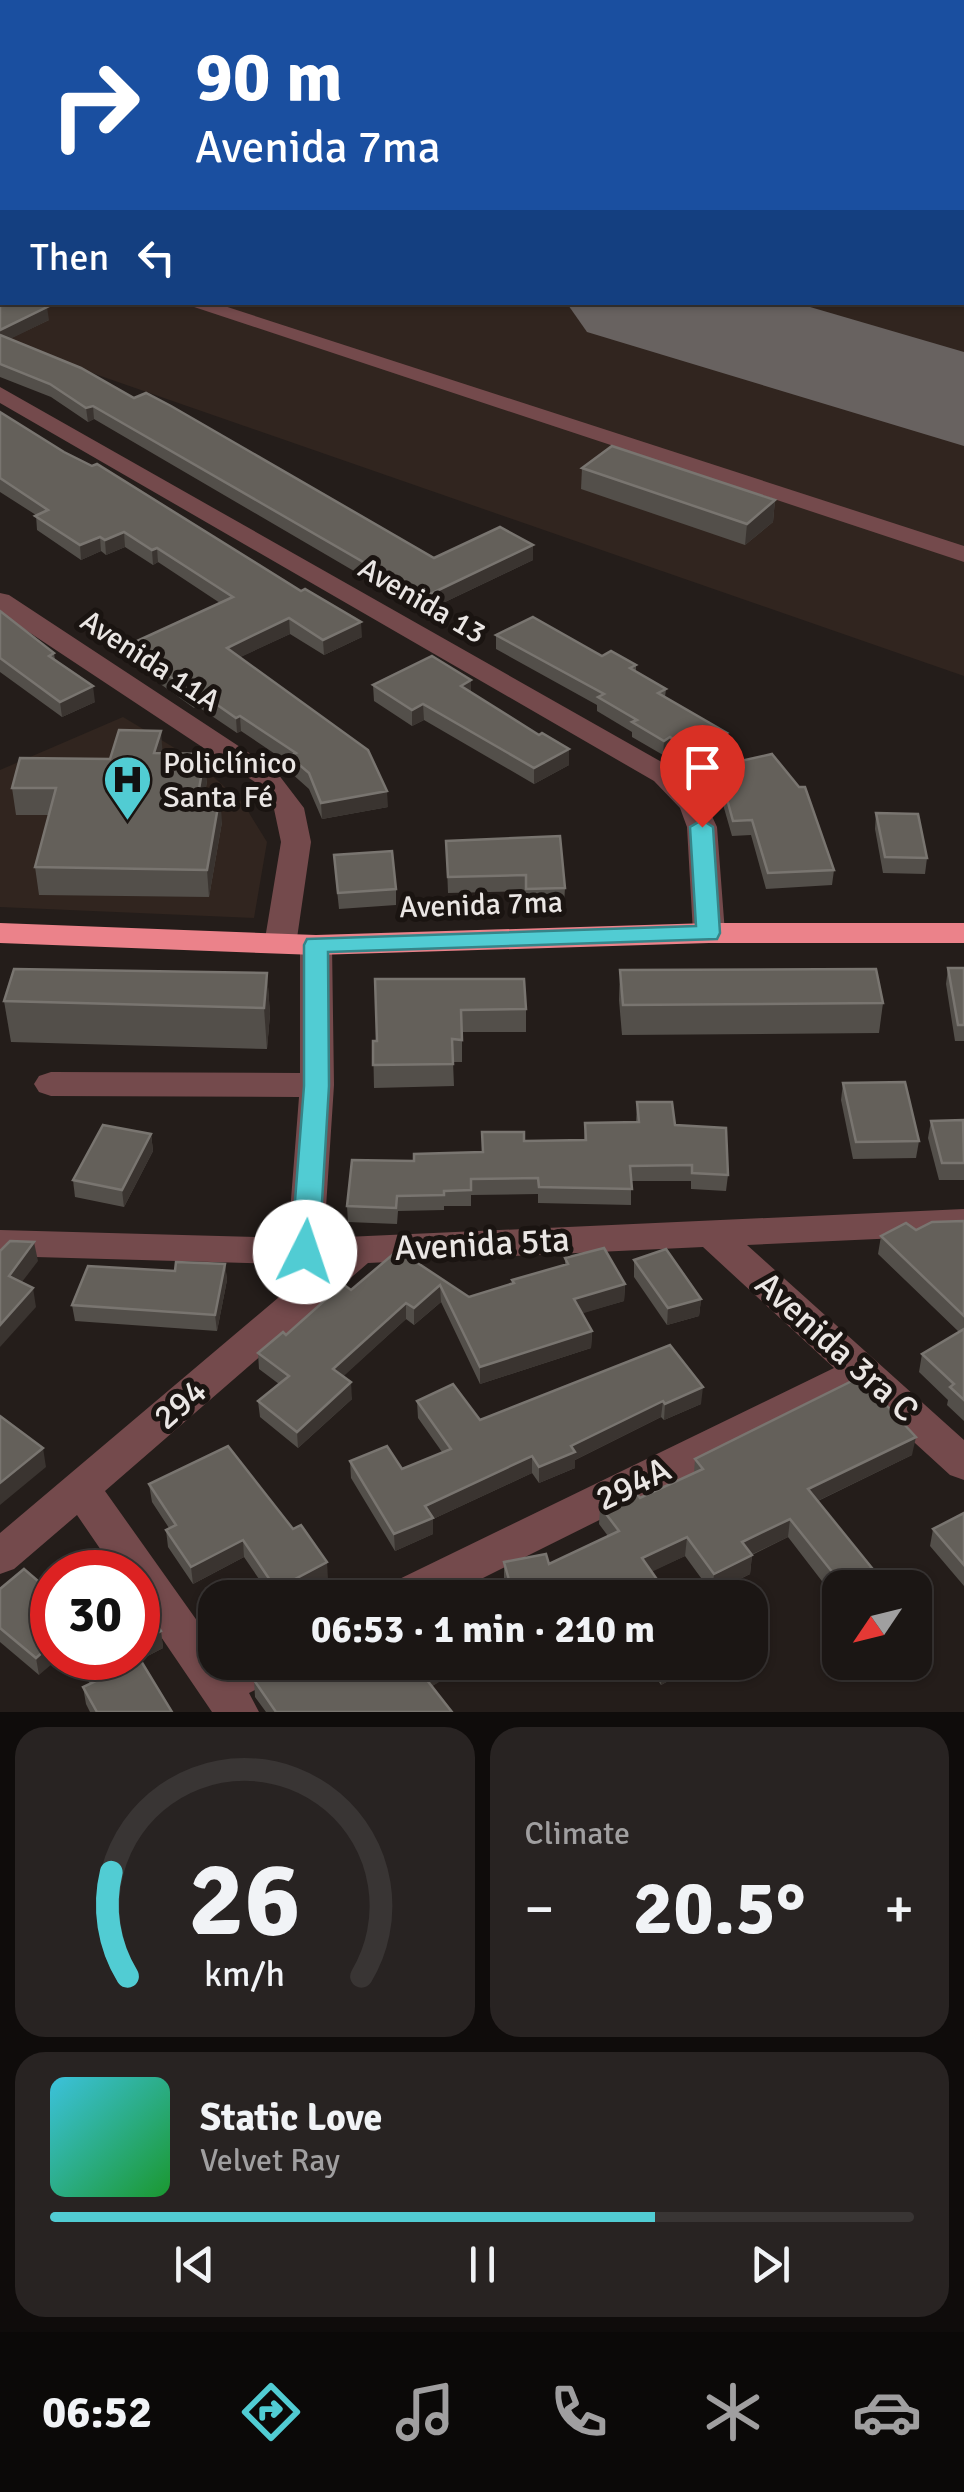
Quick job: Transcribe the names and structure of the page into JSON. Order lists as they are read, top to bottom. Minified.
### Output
{"streets":{"highway":["Avenida 7ma"],"street":["Avenida 13","Avenida 11A","Avenida 5ta","Avenida 3ra C","294","294A"]},"crossings":[["Avenida 13","Avenida 7ma"],["Avenida 11A","Avenida 7ma"],["Avenida 5ta","Avenida 3ra C"],["Avenida 5ta","294"],["Avenida 3ra C","294A"]],"places":{"hospital":["Policlínico Santa Fé"]},"north":"bottom left","page":{"turn":["90 m","Avenida 7ma"],"then":"Then","limit":"30","trip":"06:53 · 1 min · 210 m","tile":"Climate","heat":["−","20.5°","+"],"song":["Static Love","Velvet Ray"],"tabs":"06:52","gauge":["26","km/h"]}}
